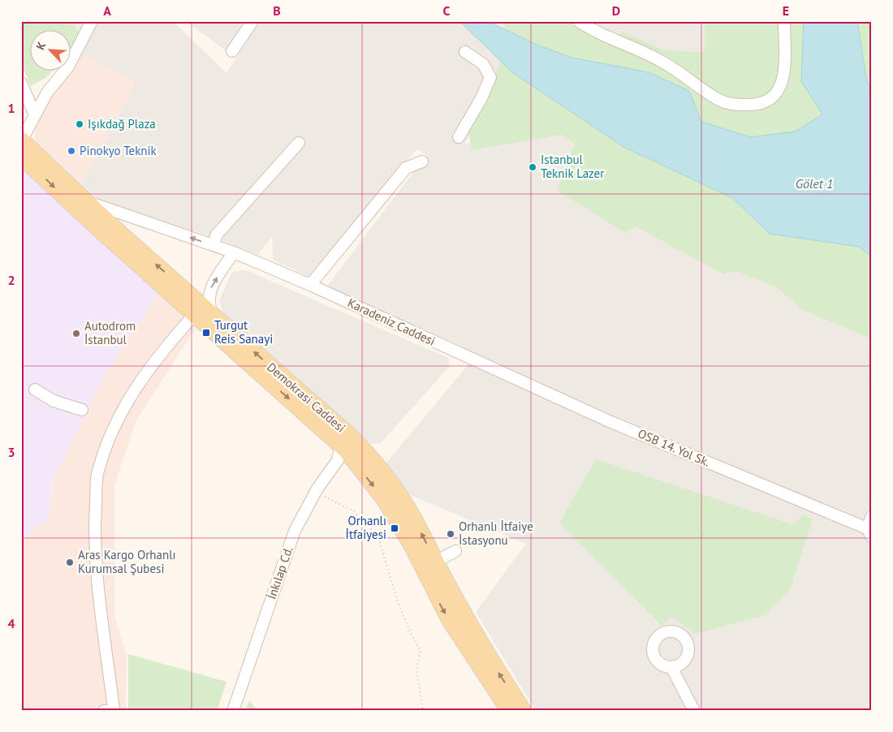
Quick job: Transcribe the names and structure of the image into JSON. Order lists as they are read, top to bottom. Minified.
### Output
{"streets":{"main road":["Demokrasi Caddesi"],"street":["Karadeniz Caddesi","OSB 14. Yol Sk.","İnkılap Cd."]},"crossings":[["Karadeniz Caddesi","Demokrasi Caddesi"],["Karadeniz Caddesi","OSB 14. Yol Sk."],["Demokrasi Caddesi","İnkılap Cd."]],"water":["Gölet 1"],"places":{"other":["Işıkdağ Plaza","Pinokyo Teknik","Istanbul Teknik Lazer","Autodrom İstanbul","Orhanlı İtfaiye İstasyonu","Aras Kargo Orhanlı Kurumsal Şubesi"],"transit":["Turgut Reis Sanayi","Orhanlı İtfaiyesi"]},"north":"top left","grid":{"columns":["A","B","C","D","E"],"rows":["1","2","3","4"]}}
